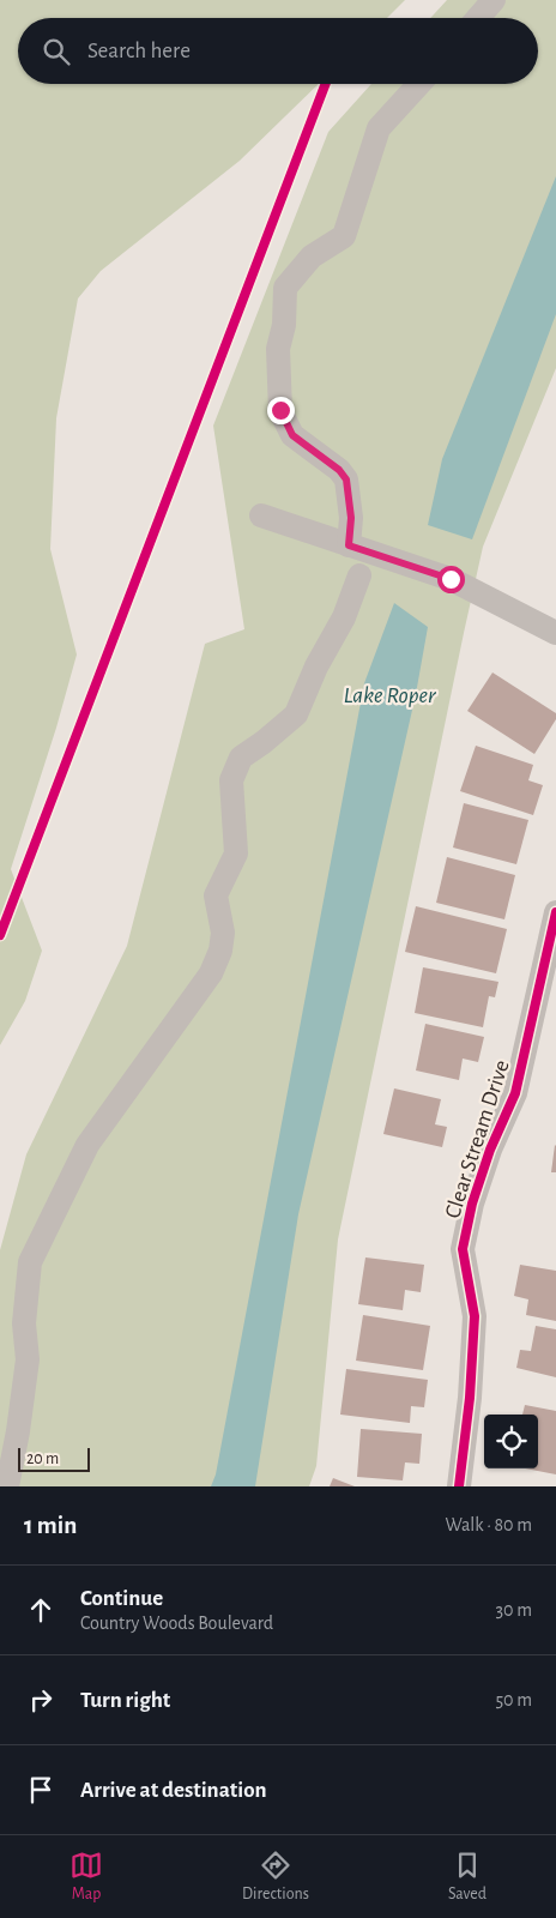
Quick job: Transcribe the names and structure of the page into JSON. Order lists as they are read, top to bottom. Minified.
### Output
{"streets":{"street":["Clear Stream Drive"]},"water":["Lake Roper"],"scale_bar":"20 m","page":{"search":"Search here","scale":"20 m","heading":["1 min","Walk · 80 m"],"list":[["Continue","Country Woods Boulevard","30 m"],["Turn right","50 m"],"Arrive at destination"],"nav":["Map","Directions","Saved"]}}
